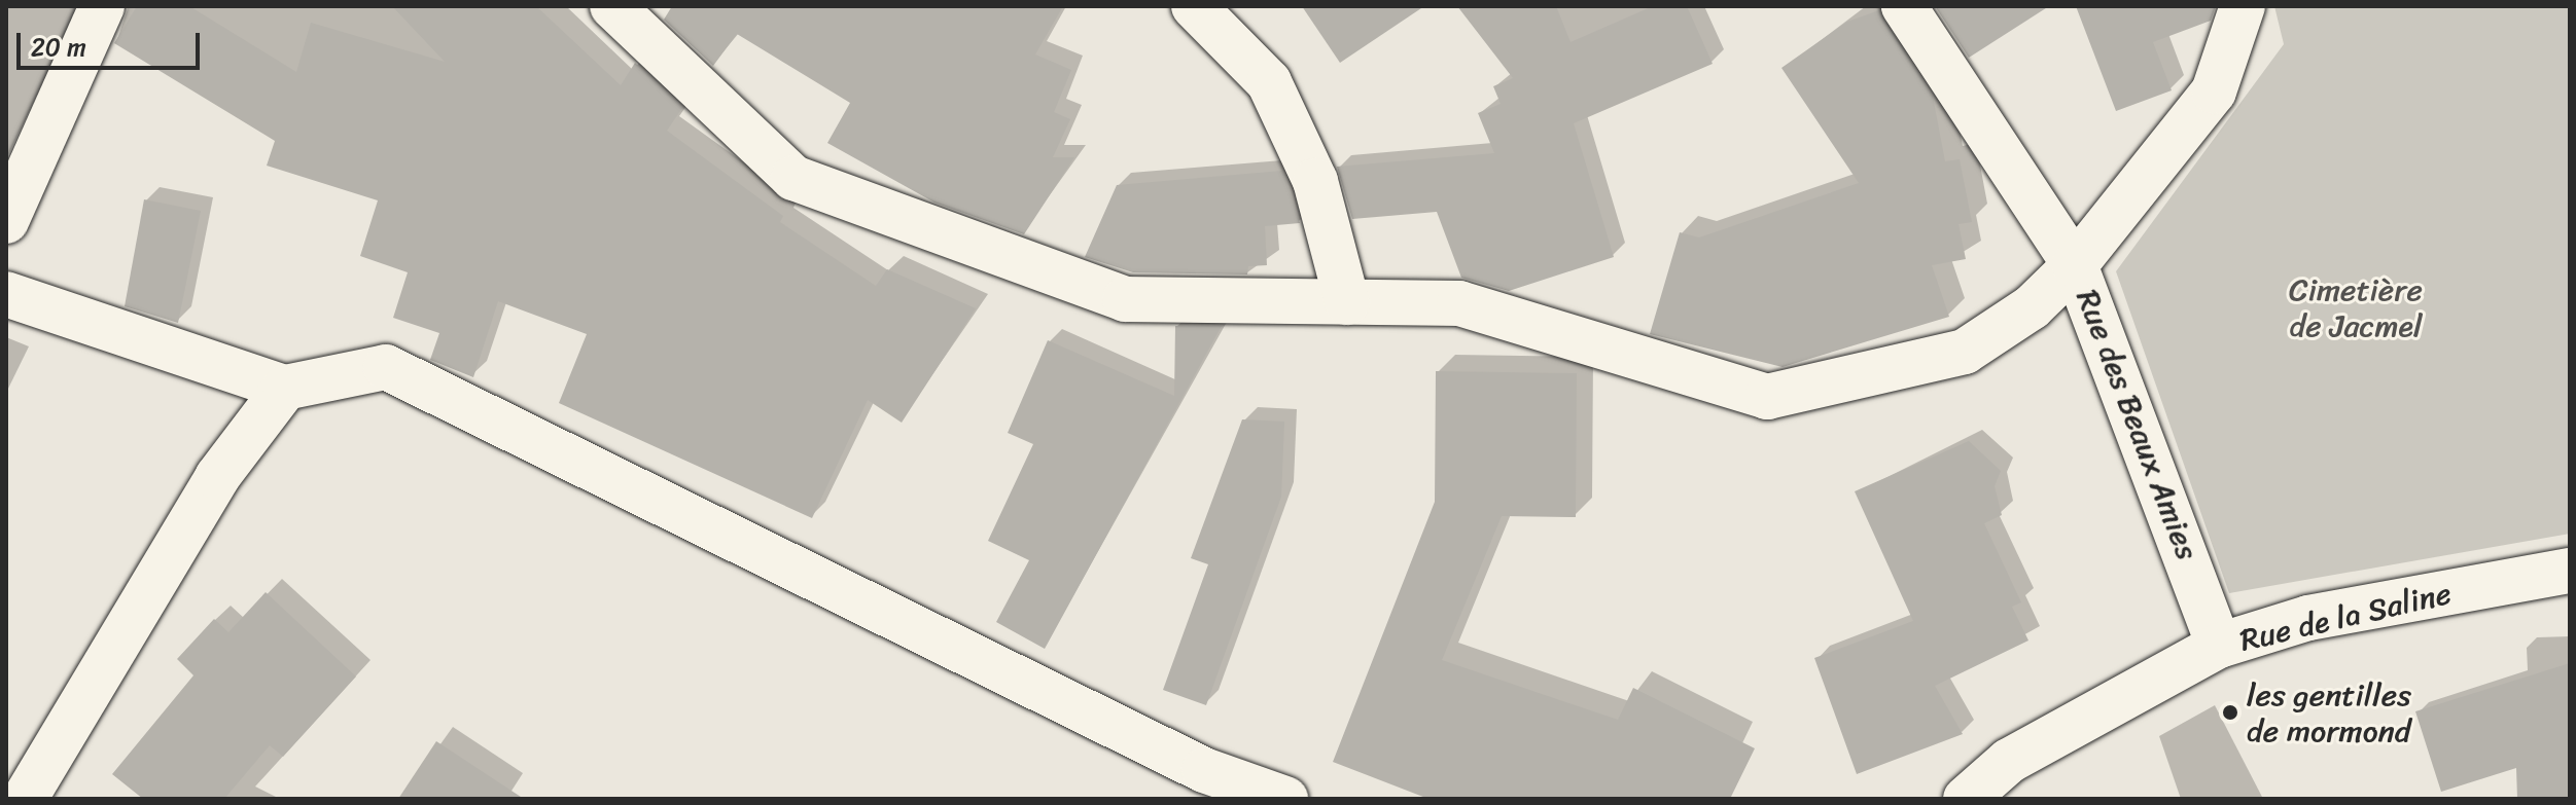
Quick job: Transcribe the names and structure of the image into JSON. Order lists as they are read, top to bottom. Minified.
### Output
{"streets":{"street":["Rue des Beaux Amies","Rue de la Saline"]},"crossings":[["Rue des Beaux Amies","Rue de la Saline"]],"parks":["Cimetière de Jacmel"],"places":["les gentilles de mormond"],"scale_bar":"20 m"}
